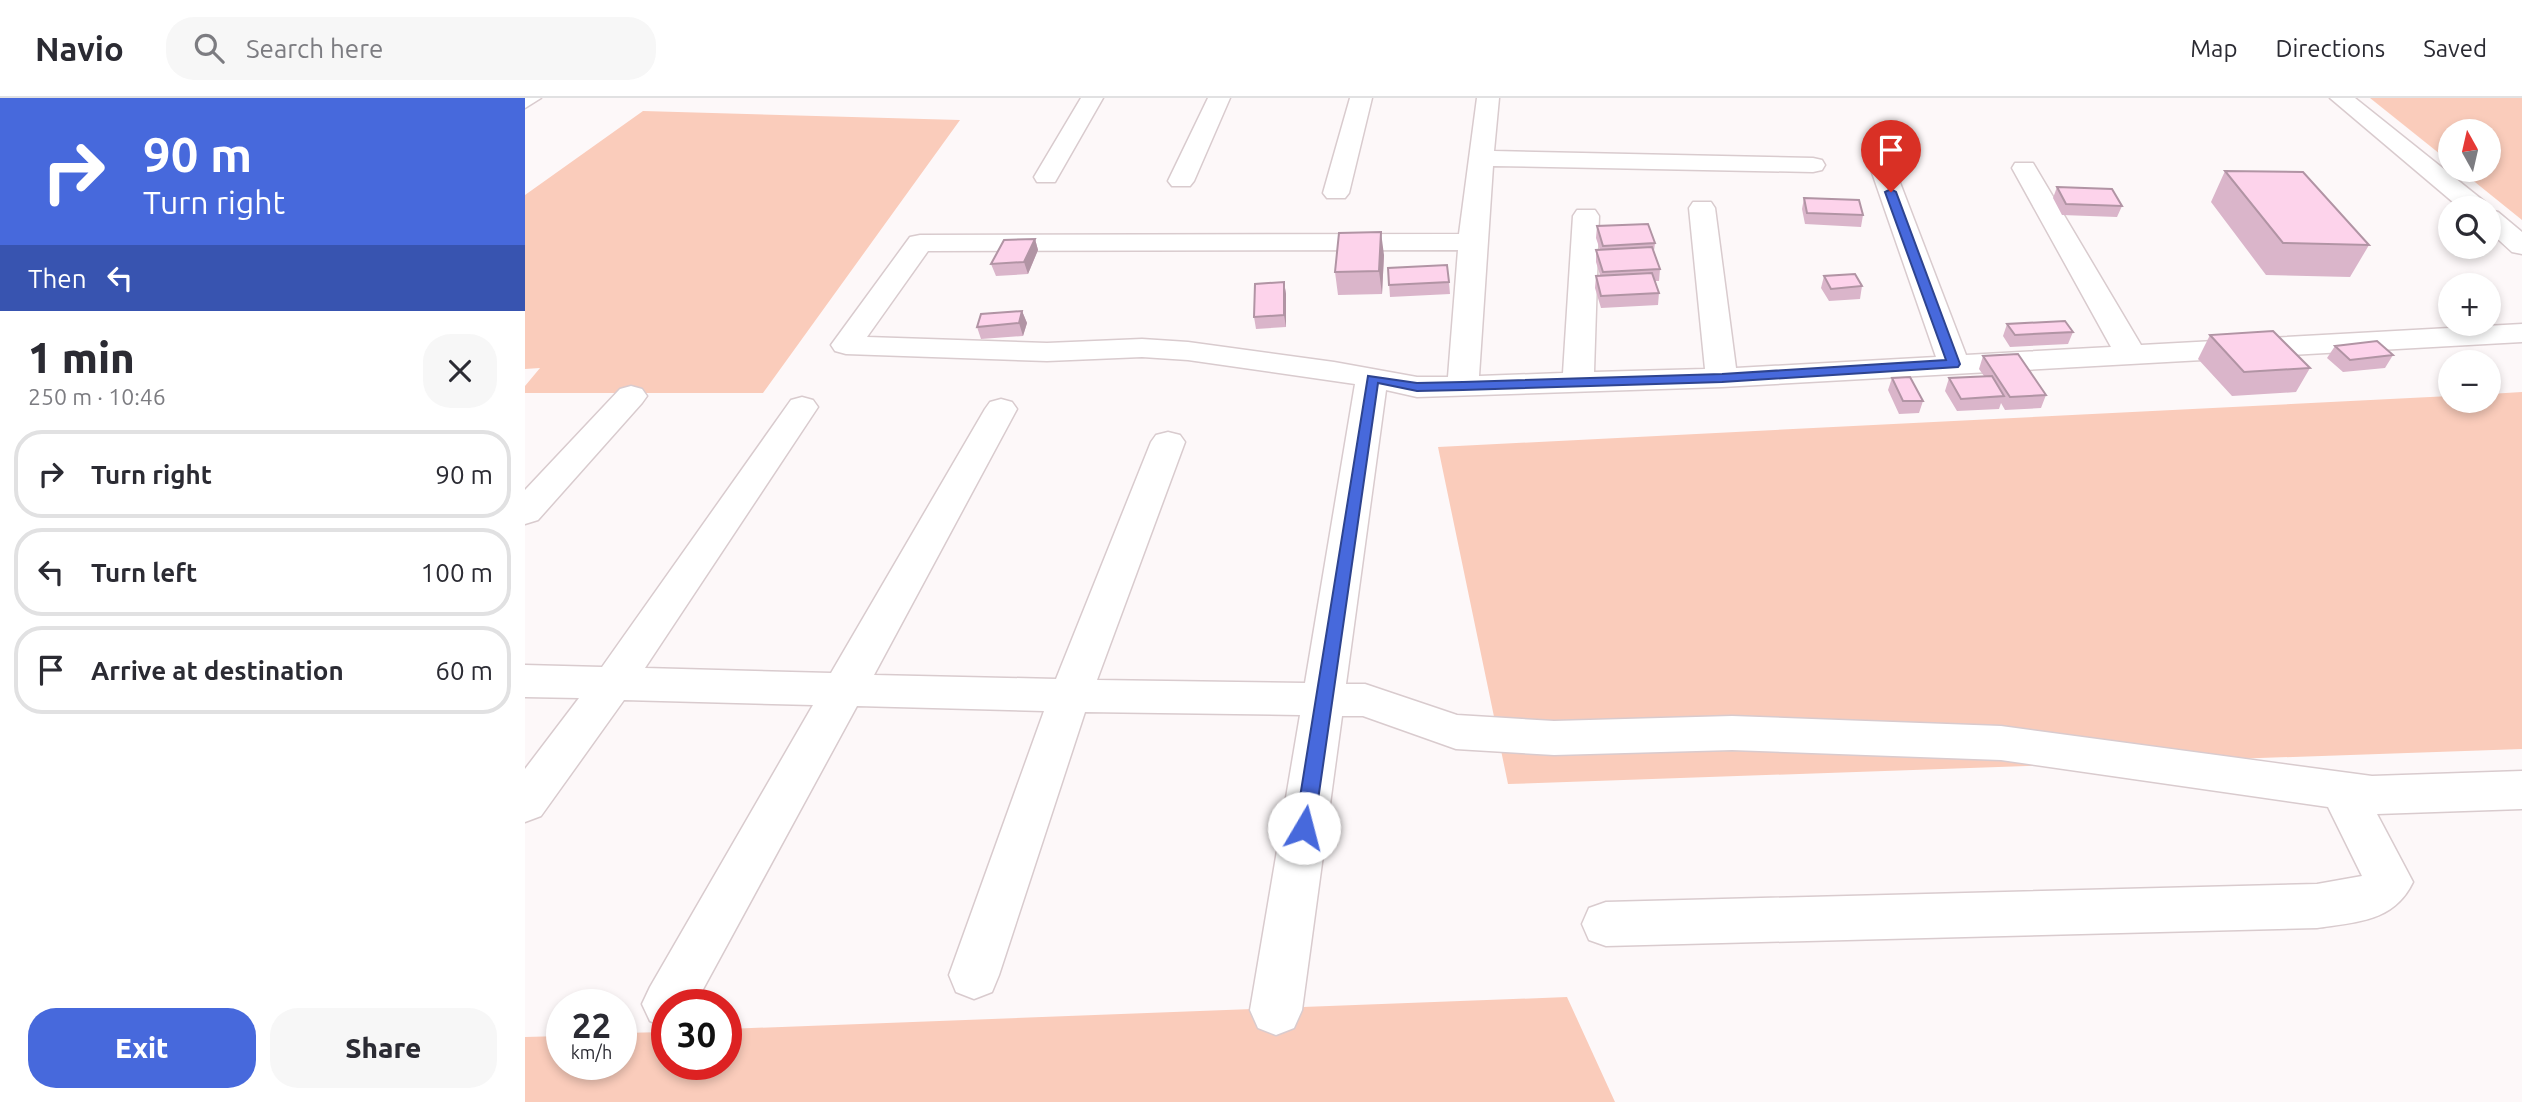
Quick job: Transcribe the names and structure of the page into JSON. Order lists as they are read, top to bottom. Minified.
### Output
{"north":"top","page":{"header":"Navio","search":"Search here","nav":["Map","Directions","Saved"],"turn":["90 m","Turn right"],"map_buttons":["+","−"],"then":"Then","heading":["1 min","250 m · 10:46"],"list":[{"name":"Turn right","value":"90 m"},{"name":"Turn left","value":"100 m"},{"name":"Arrive at destination","value":"60 m"}],"speed":"22 km/h","limit":"30","buttons":["Exit","Share"]}}
